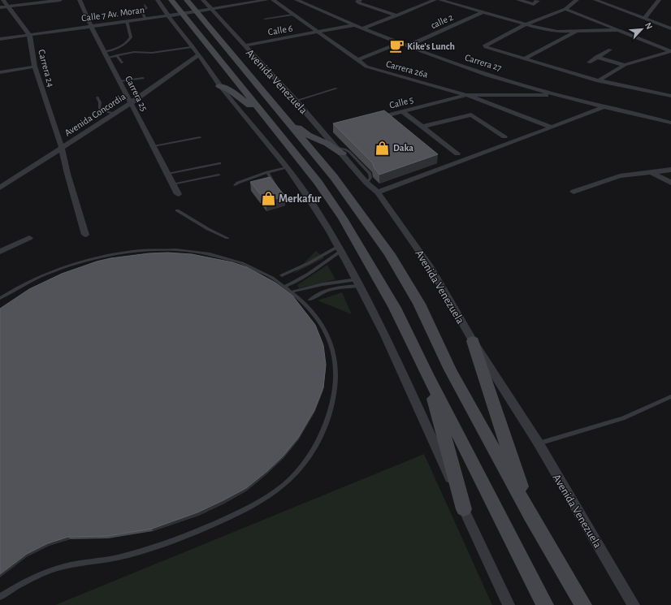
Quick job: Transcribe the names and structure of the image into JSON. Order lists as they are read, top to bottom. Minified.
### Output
{"streets":{"street":["Calle 7 Av. Moran","calle 2","Calle 6","Carrera 27","Carrera 24","Carrera 26a","Avenida Venezuela","Carrera 25","Calle 5","Avenida Concordia"]},"crossings":[["Calle 7 Av. Moran","Carrera 24"],["Calle 7 Av. Moran","Avenida Venezuela"],["Calle 7 Av. Moran","Carrera 25"],["calle 2","Carrera 27"],["Calle 6","Carrera 27"],["Calle 6","Carrera 26a"],["Calle 6","Avenida Venezuela"],["Carrera 24","Avenida Concordia"],["Carrera 26a","Calle 5"],["Carrera 25","Avenida Concordia"]],"places":{"cafe":["Kike's Lunch"],"shop":["Daka","Merkafur"]},"north":"top right"}
